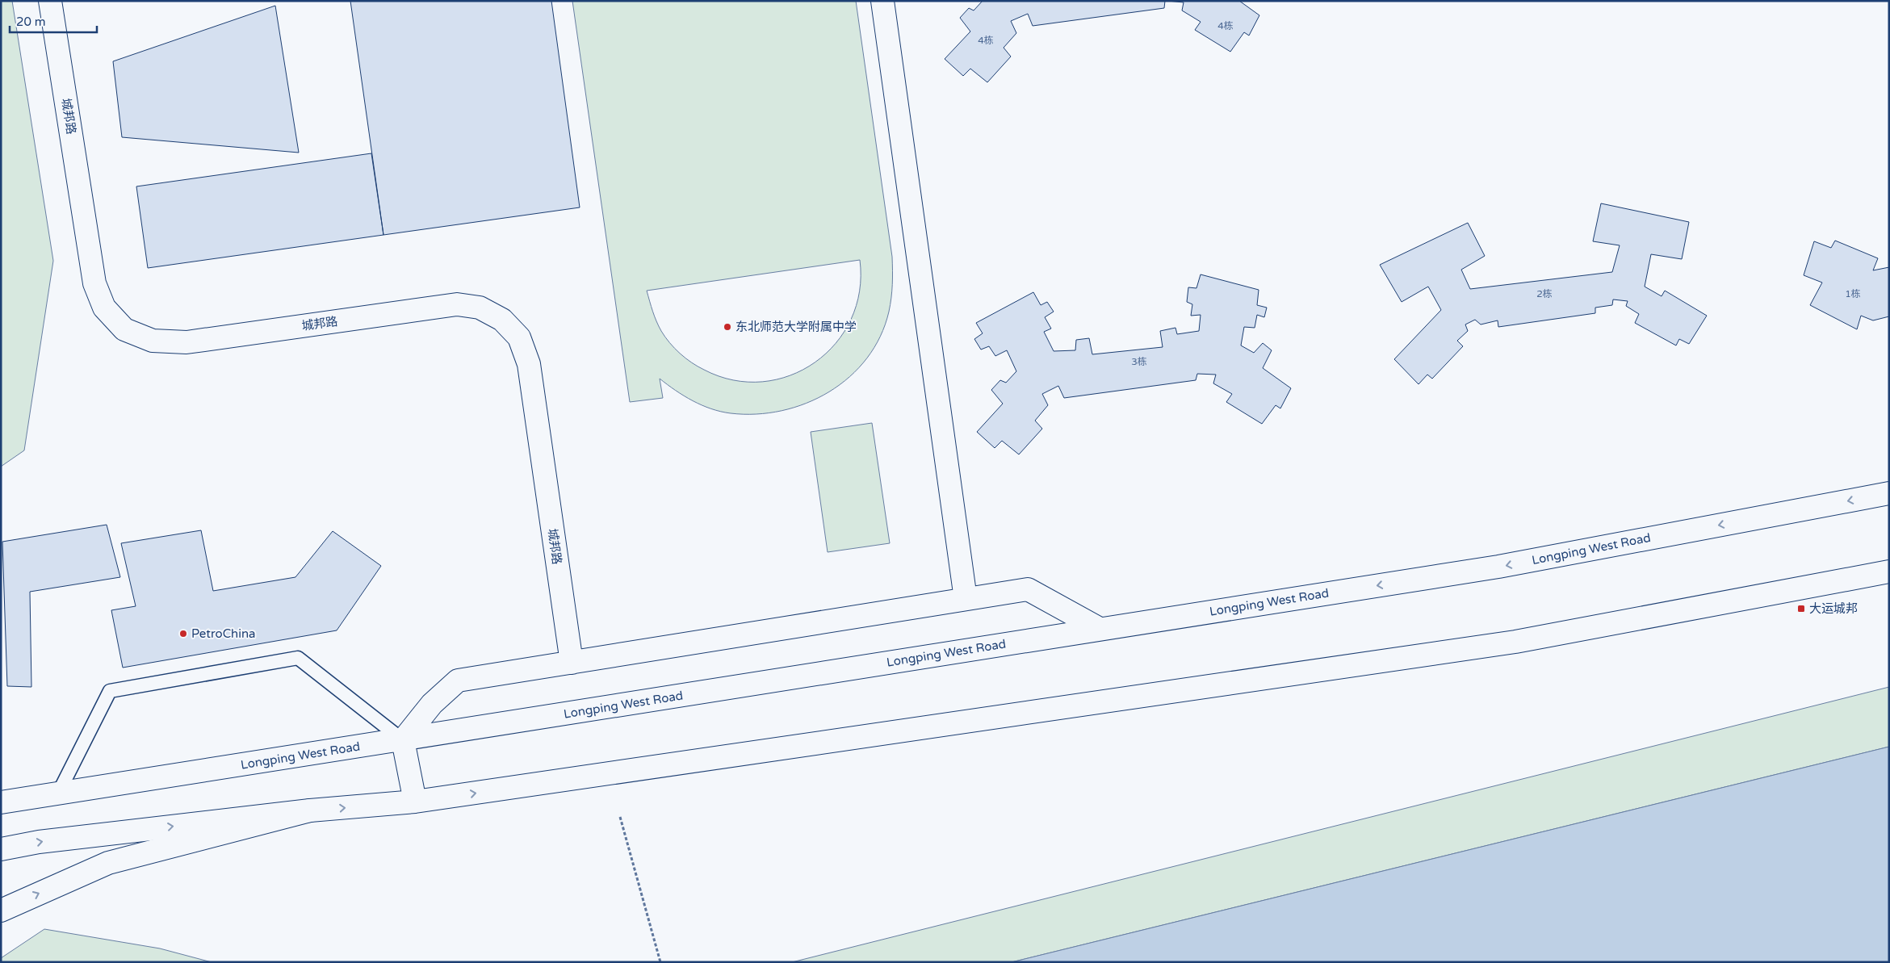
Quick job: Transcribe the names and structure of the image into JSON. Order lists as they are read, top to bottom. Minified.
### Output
{"streets":{"main road":["城邦路","Longping West Road"]},"places":{"other":["东北师范大学附属中学","PetroChina"],"transit":["大运城邦"]},"house_numbers":["4栋","4栋","2栋","1栋","3栋"],"scale_bar":"20 m"}
